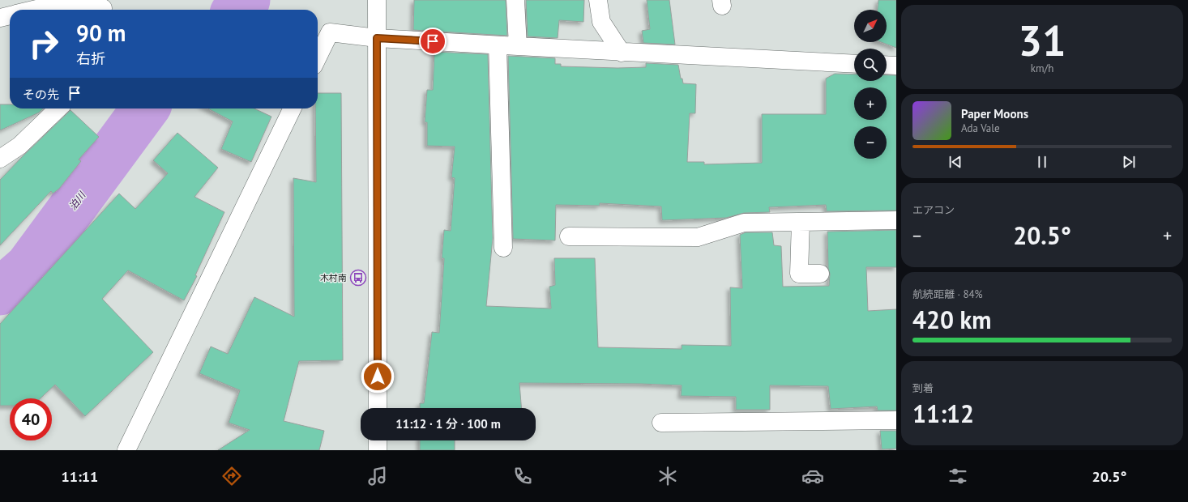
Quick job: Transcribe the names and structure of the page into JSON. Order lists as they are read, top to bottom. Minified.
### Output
{"water":["泊川"],"places":{"bus stop":["木村南"]},"north":"top right","page":{"tile":[["31","km/h"],"エアコン",["航続距離 · 84%","420 km"],["到着","11:12"]],"map_buttons":["+","−"],"turn":["90 m","右折"],"then":"その先","song":["Paper Moons","Ada Vale"],"heat":["−","20.5°","+"],"limit":"40","trip":"11:12 · 1 分 · 100 m","tabs":["11:11","20.5°"]}}
